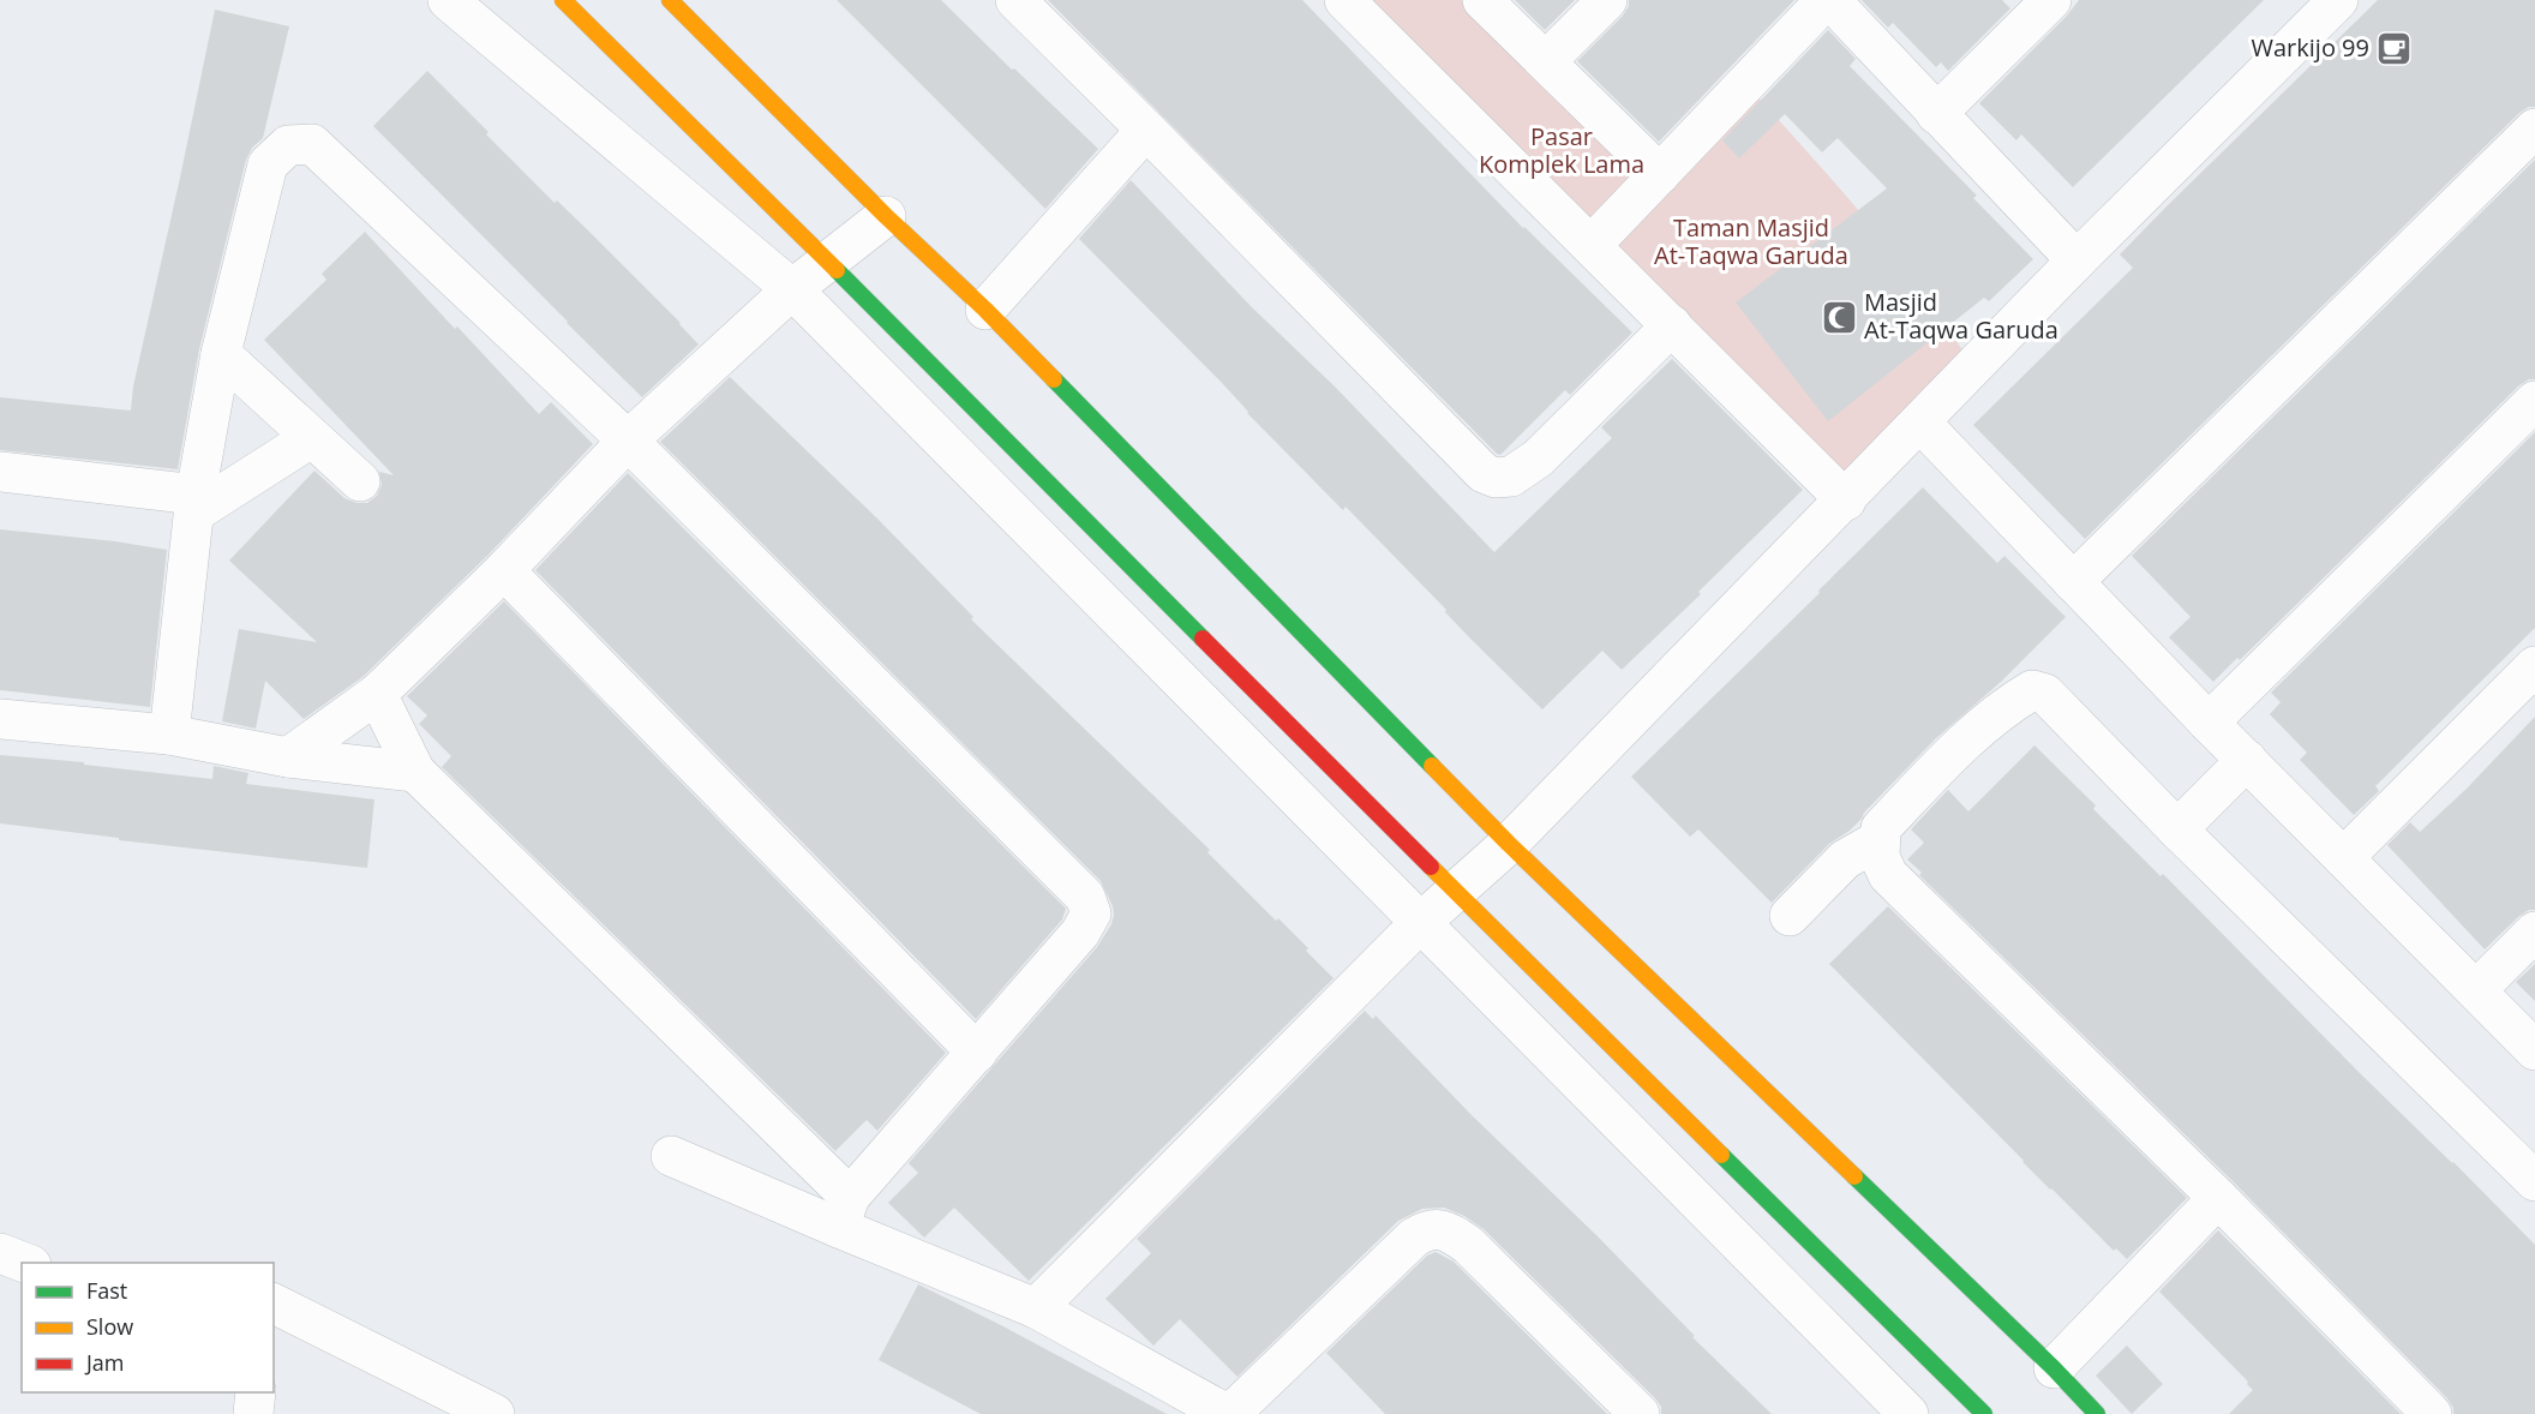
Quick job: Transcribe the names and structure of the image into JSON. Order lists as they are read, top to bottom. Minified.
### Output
{"parks":["Pasar Komplek Lama","Taman Masjid At-Taqwa Garuda"],"places":{"cafe":["Warkijo 99"],"mosque":["Masjid At-Taqwa Garuda"]},"legend":["Fast","Slow","Jam"]}
